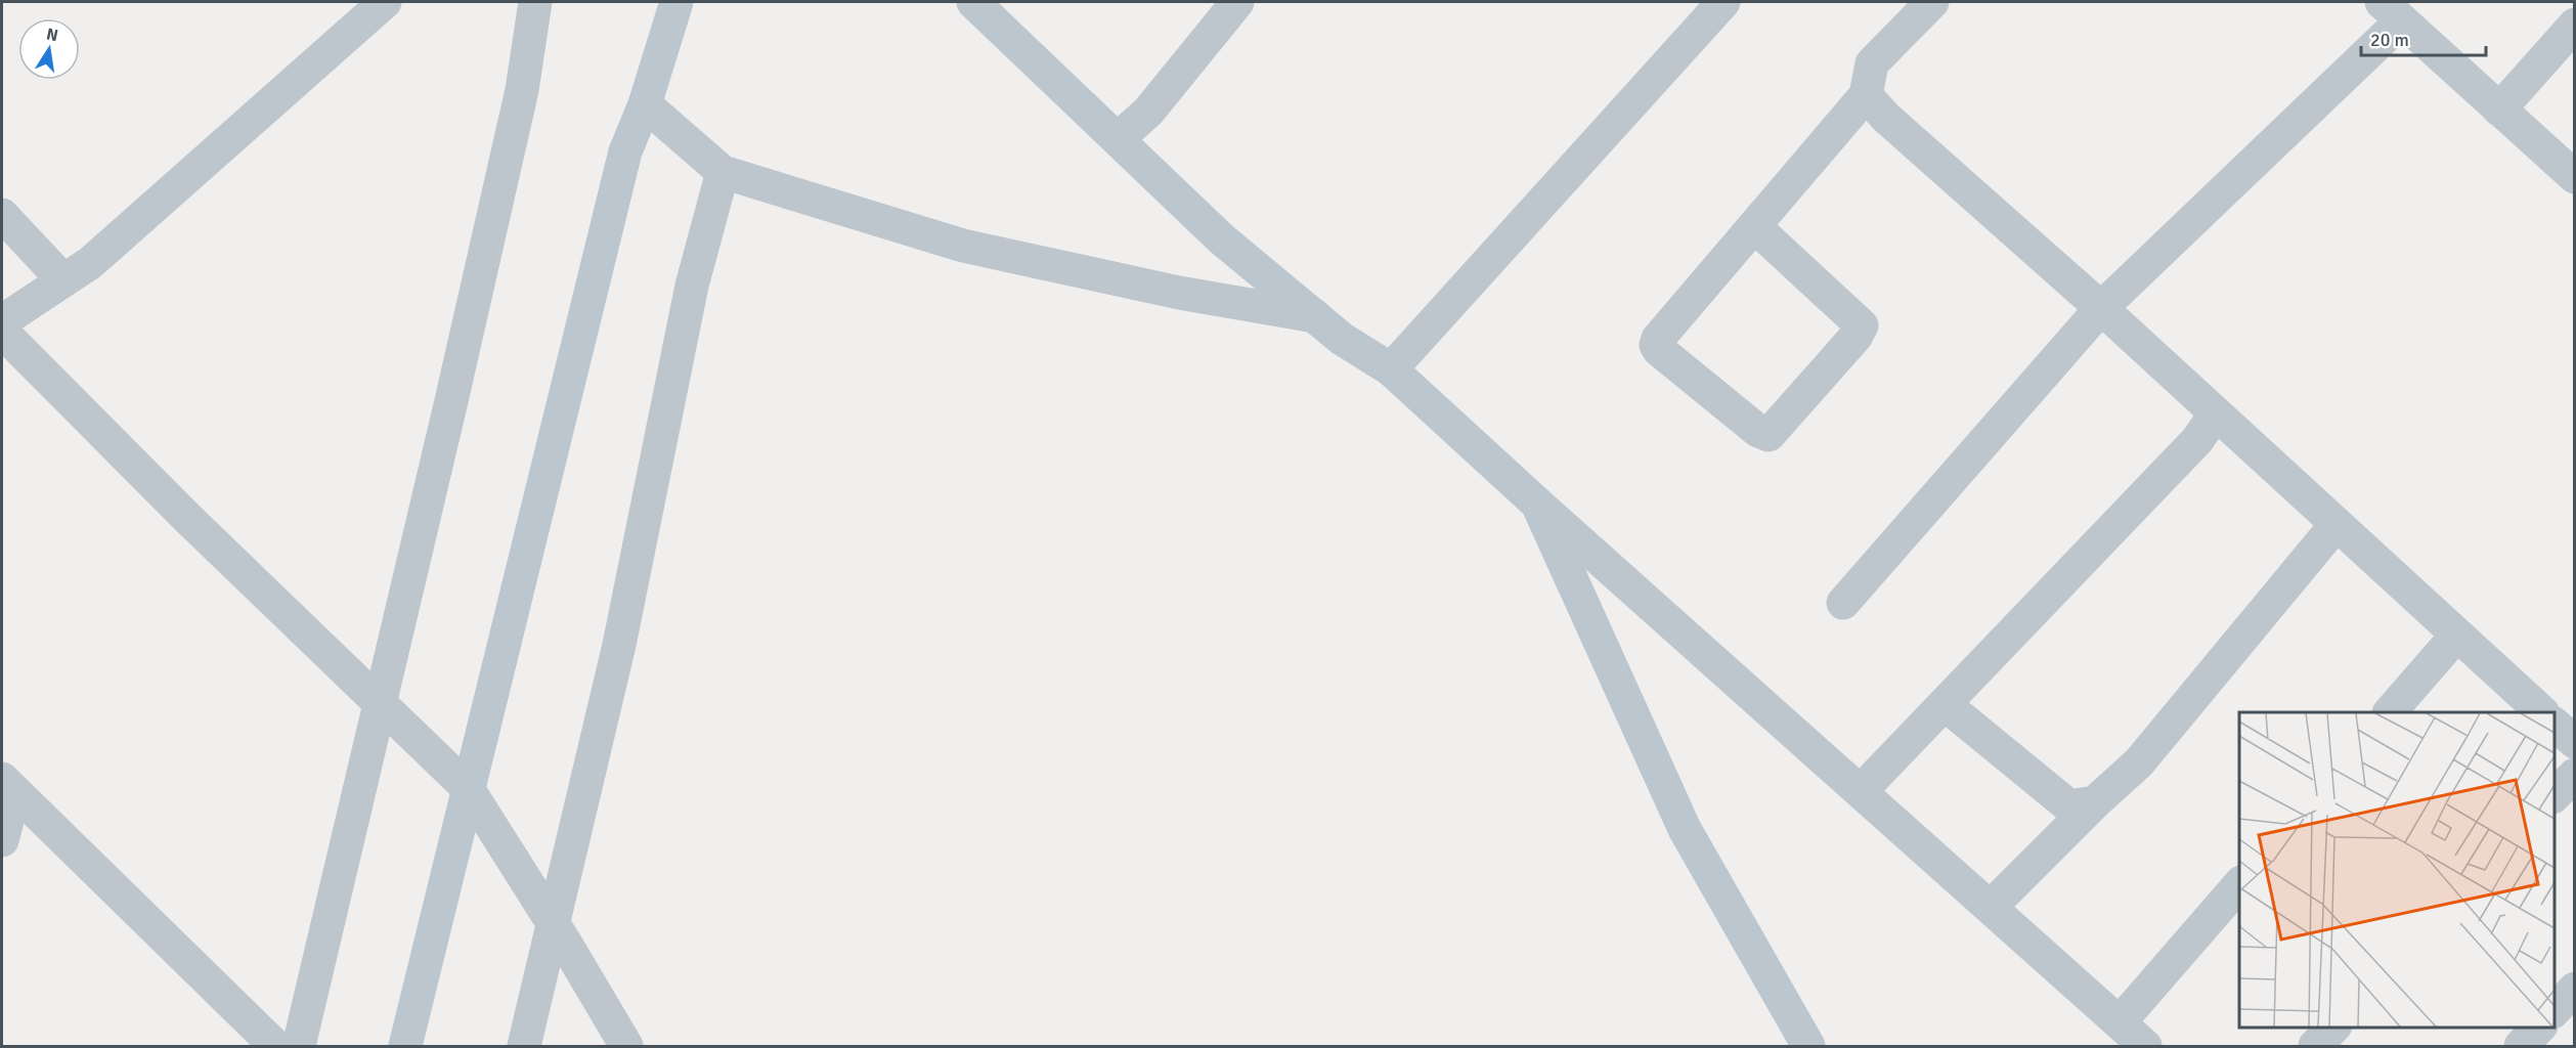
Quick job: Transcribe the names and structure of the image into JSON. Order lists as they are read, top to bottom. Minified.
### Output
{"scale_bar":"20 m","north":"top"}
